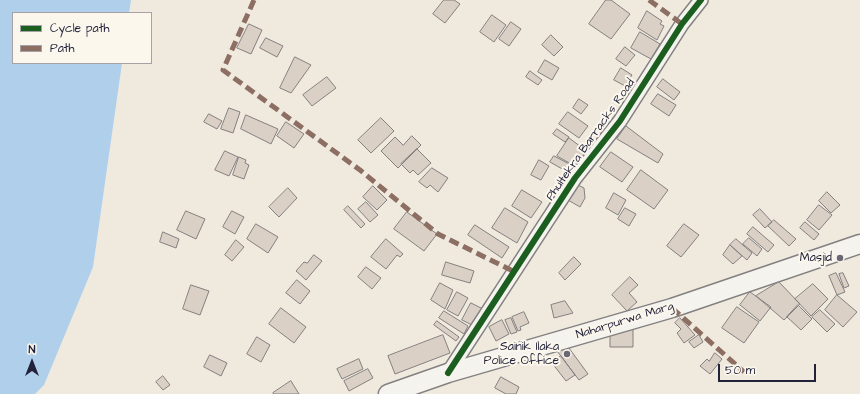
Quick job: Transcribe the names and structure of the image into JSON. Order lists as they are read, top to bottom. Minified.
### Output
{"streets":{"main road":["Naharpurwa Marg"],"street":["Phultekra Barracks Road"]},"crossings":[["Phultekra Barracks Road","Naharpurwa Marg"]],"places":["Masjid","Sainik Ilaka Police Office"],"legend":["Cycle path","Path"],"scale_bar":"50 m","north":"top"}
